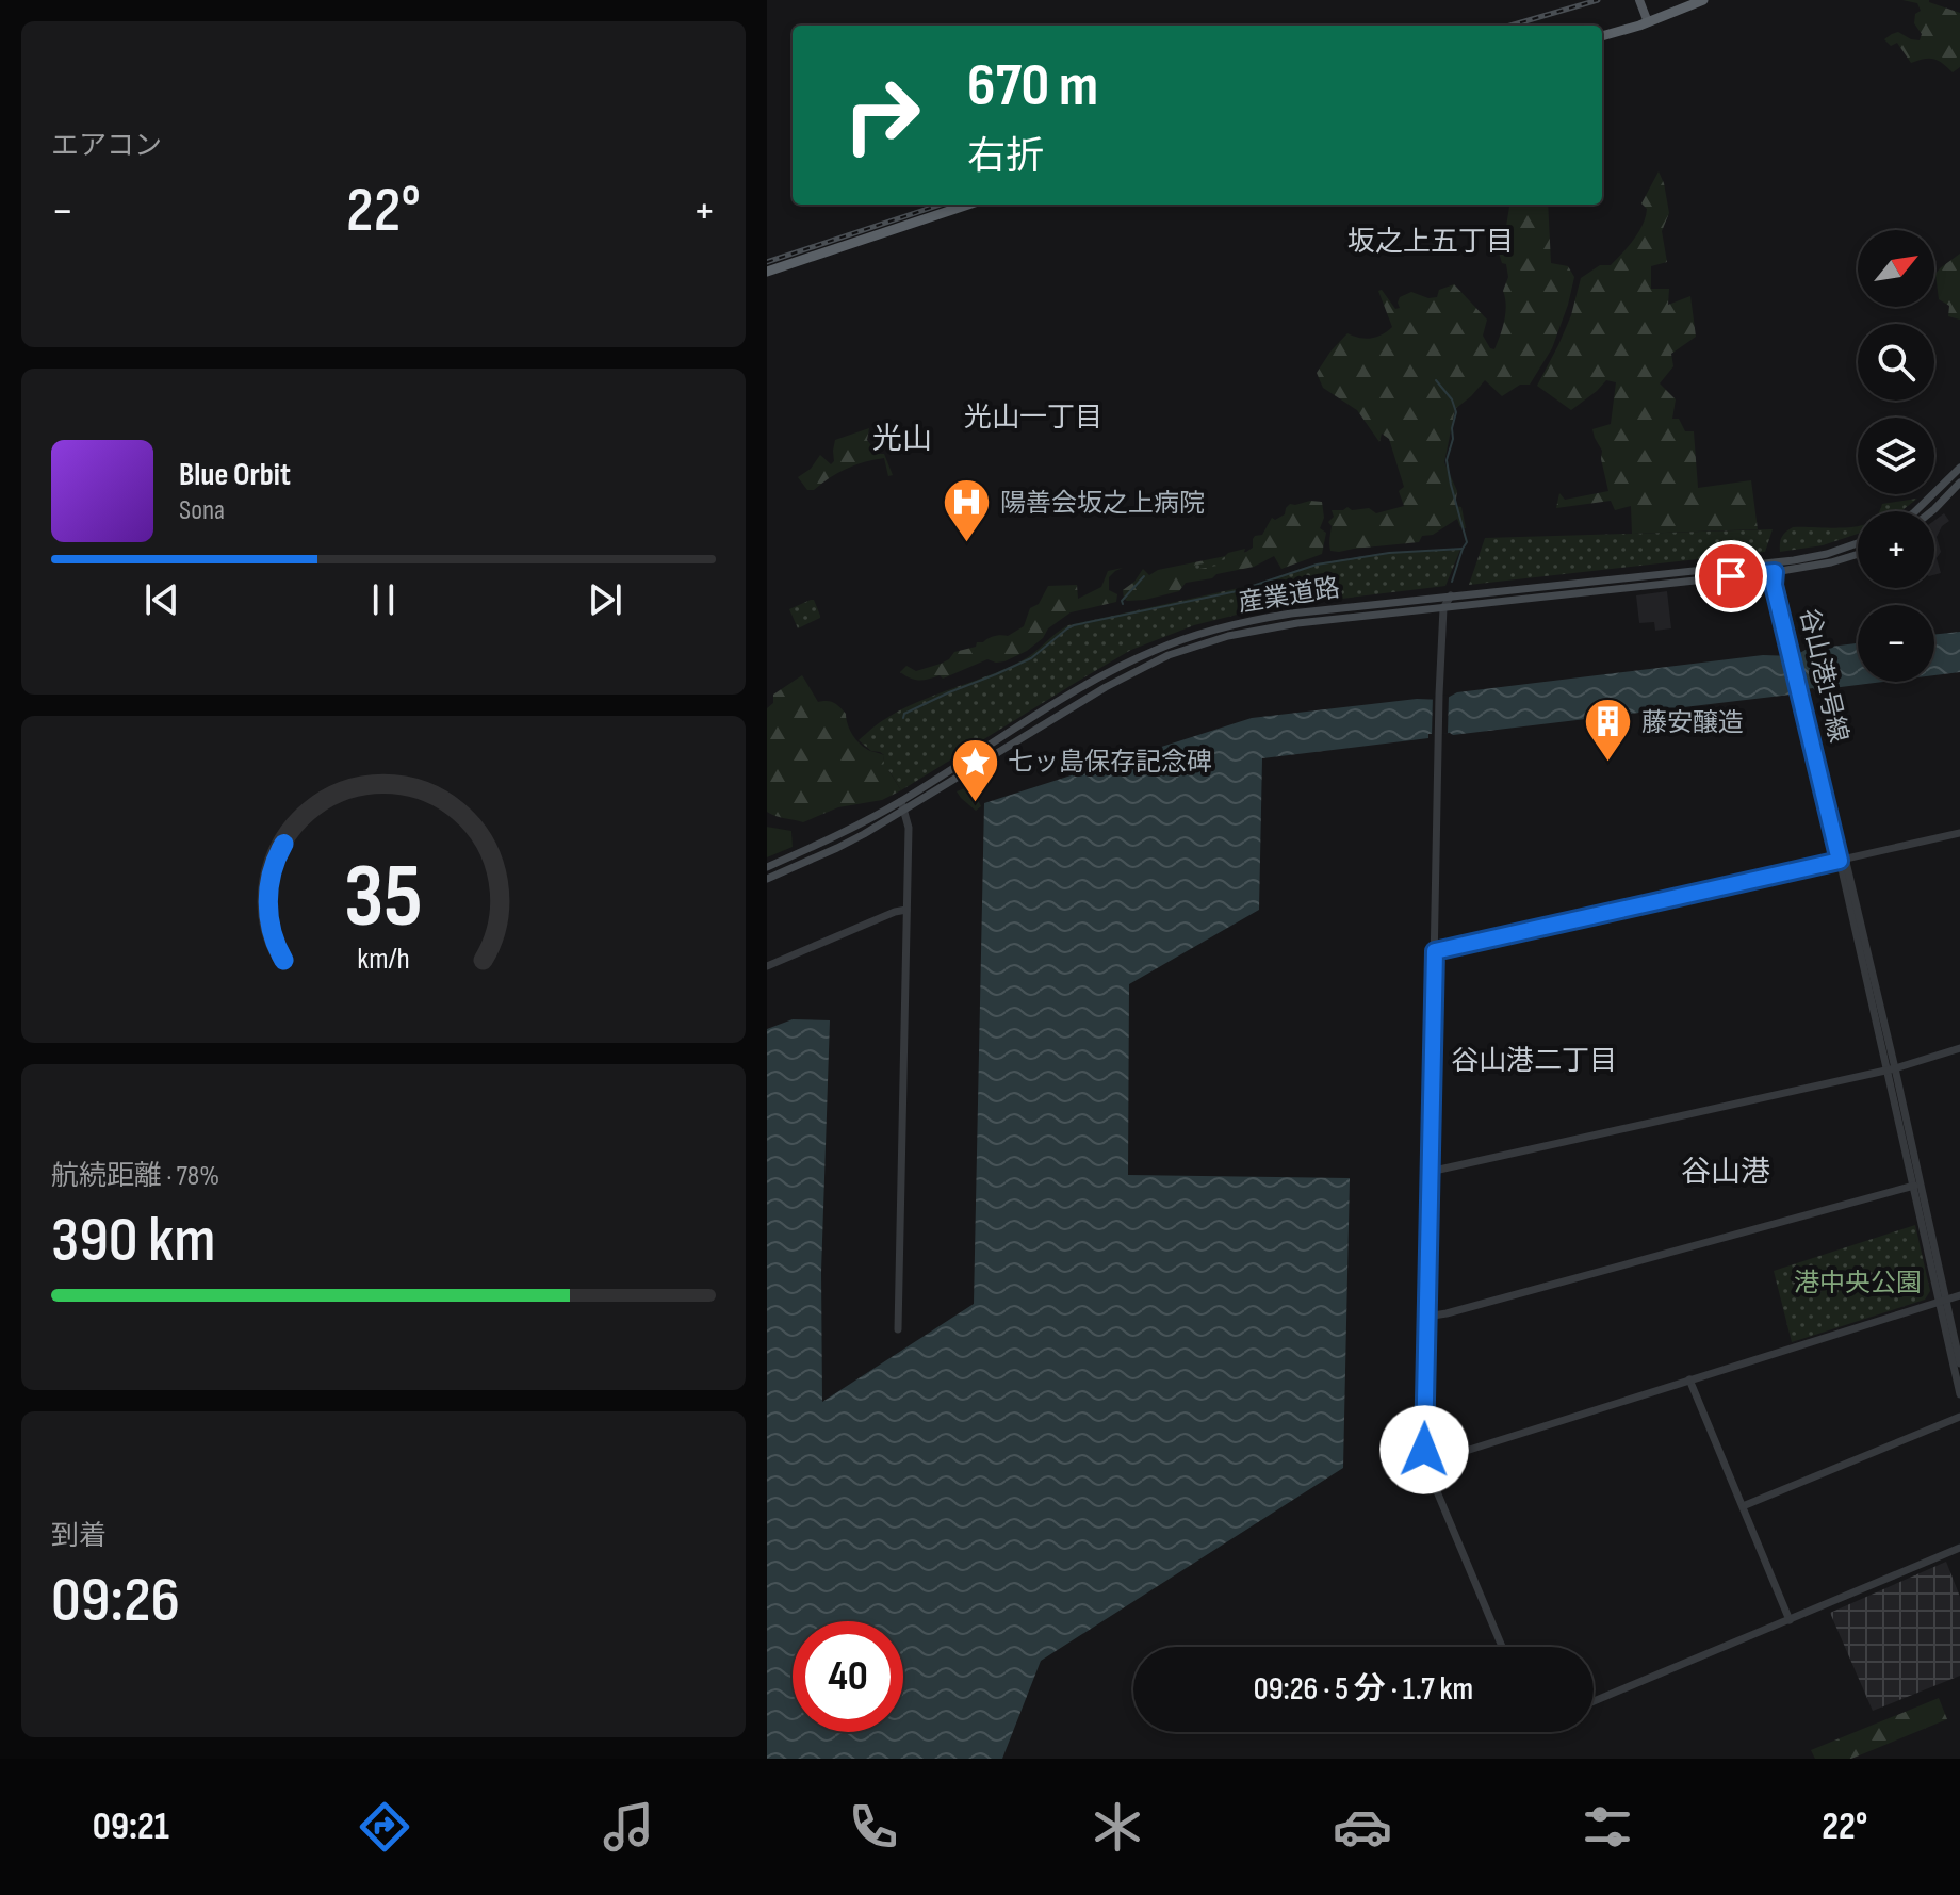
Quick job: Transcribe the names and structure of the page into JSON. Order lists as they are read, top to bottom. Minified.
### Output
{"streets":{"main road":["産業道路"],"street":["谷山港1号線"]},"crossings":[["産業道路","谷山港1号線"]],"districts":["坂之上五丁目","光山一丁目","光山","谷山港二丁目","谷山港"],"parks":["港中央公園"],"places":{"hospital":["陽善会坂之上病院"],"building":["藤安醸造"],"place":["七ッ島保存記念碑"]},"north":"top right","page":{"tile":["エアコン",["航続距離 · 78%","390 km"],["到着","09:26"]],"turn":["670 m","右折"],"heat":["−","22°","+"],"map_buttons":["+","−"],"song":["Blue Orbit","Sona"],"limit":"40","trip":"09:26 · 5 分 · 1.7 km","tabs":["09:21","22°"],"gauge":["35","km/h"]}}
